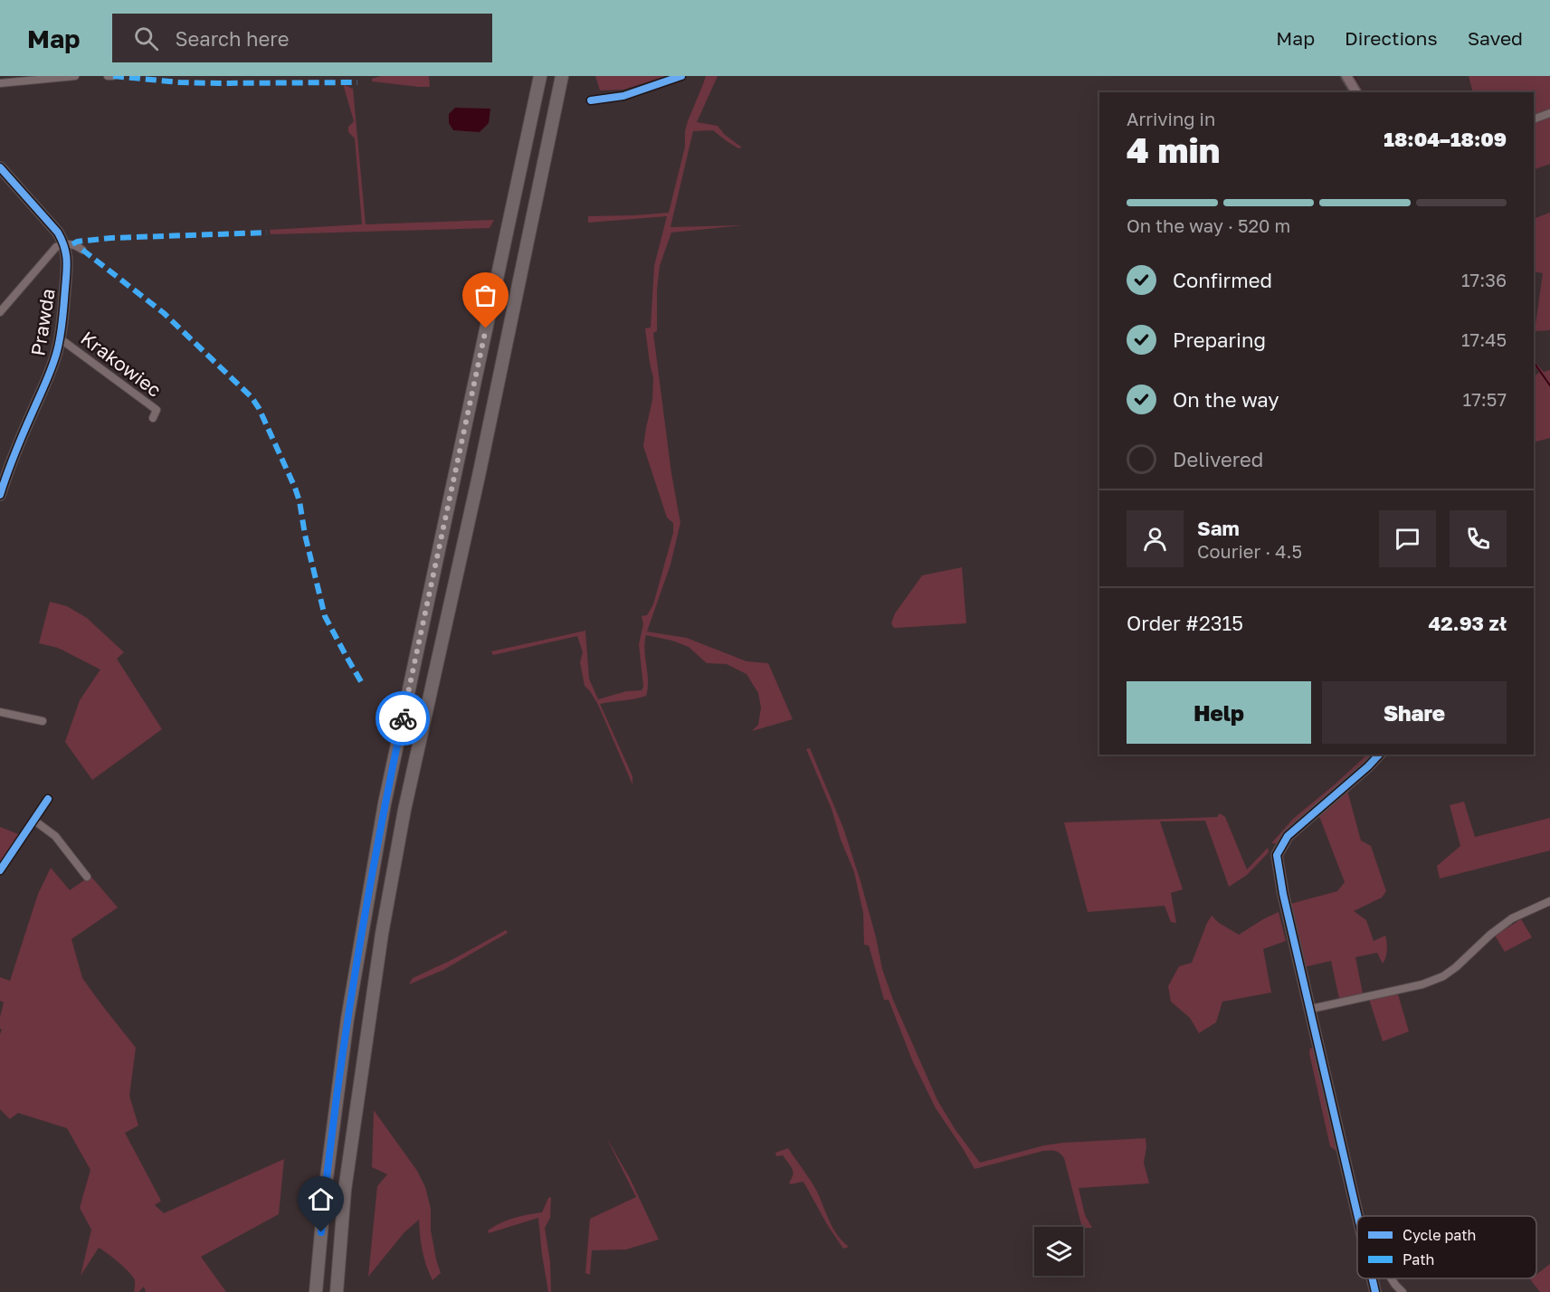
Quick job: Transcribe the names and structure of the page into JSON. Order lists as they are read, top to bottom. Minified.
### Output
{"streets":{"street":["Prawda","Krakowiec"]},"crossings":[["Prawda","Krakowiec"]],"legend":["Cycle path","Path"],"page":{"header":"Map","search":"Search here","nav":["Map","Directions","Saved"],"heading":["4 min","Arriving in","18:04–18:09"],"panel":["Sam","Courier · 4.5","Order #2315","42.93 zł"],"bar":"On the way · 520 m","list":[["Confirmed","17:36"],["Preparing","17:45"],["On the way","17:57"],"Delivered"],"buttons":["Help","Share"]}}
